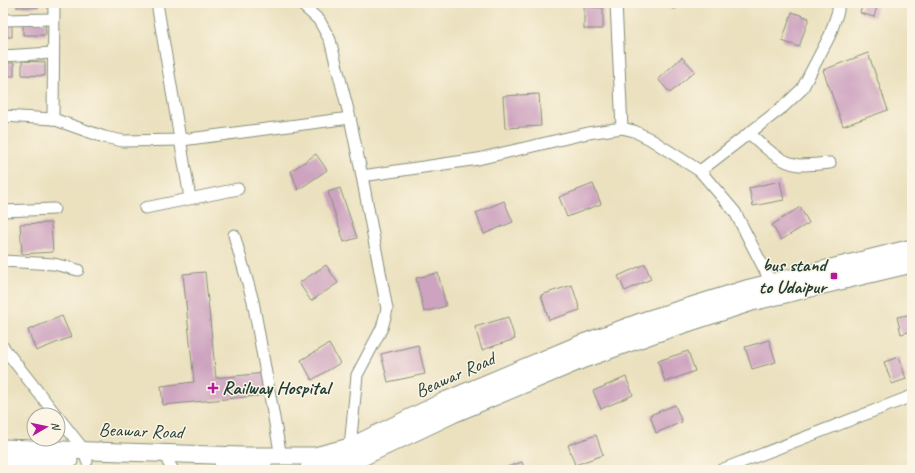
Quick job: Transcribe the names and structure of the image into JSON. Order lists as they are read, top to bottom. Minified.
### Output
{"streets":{"main road":["Beawar Road"]},"places":{"transit":["bus stand to Udaipur"],"health":["Railway Hospital"]},"north":"right"}
